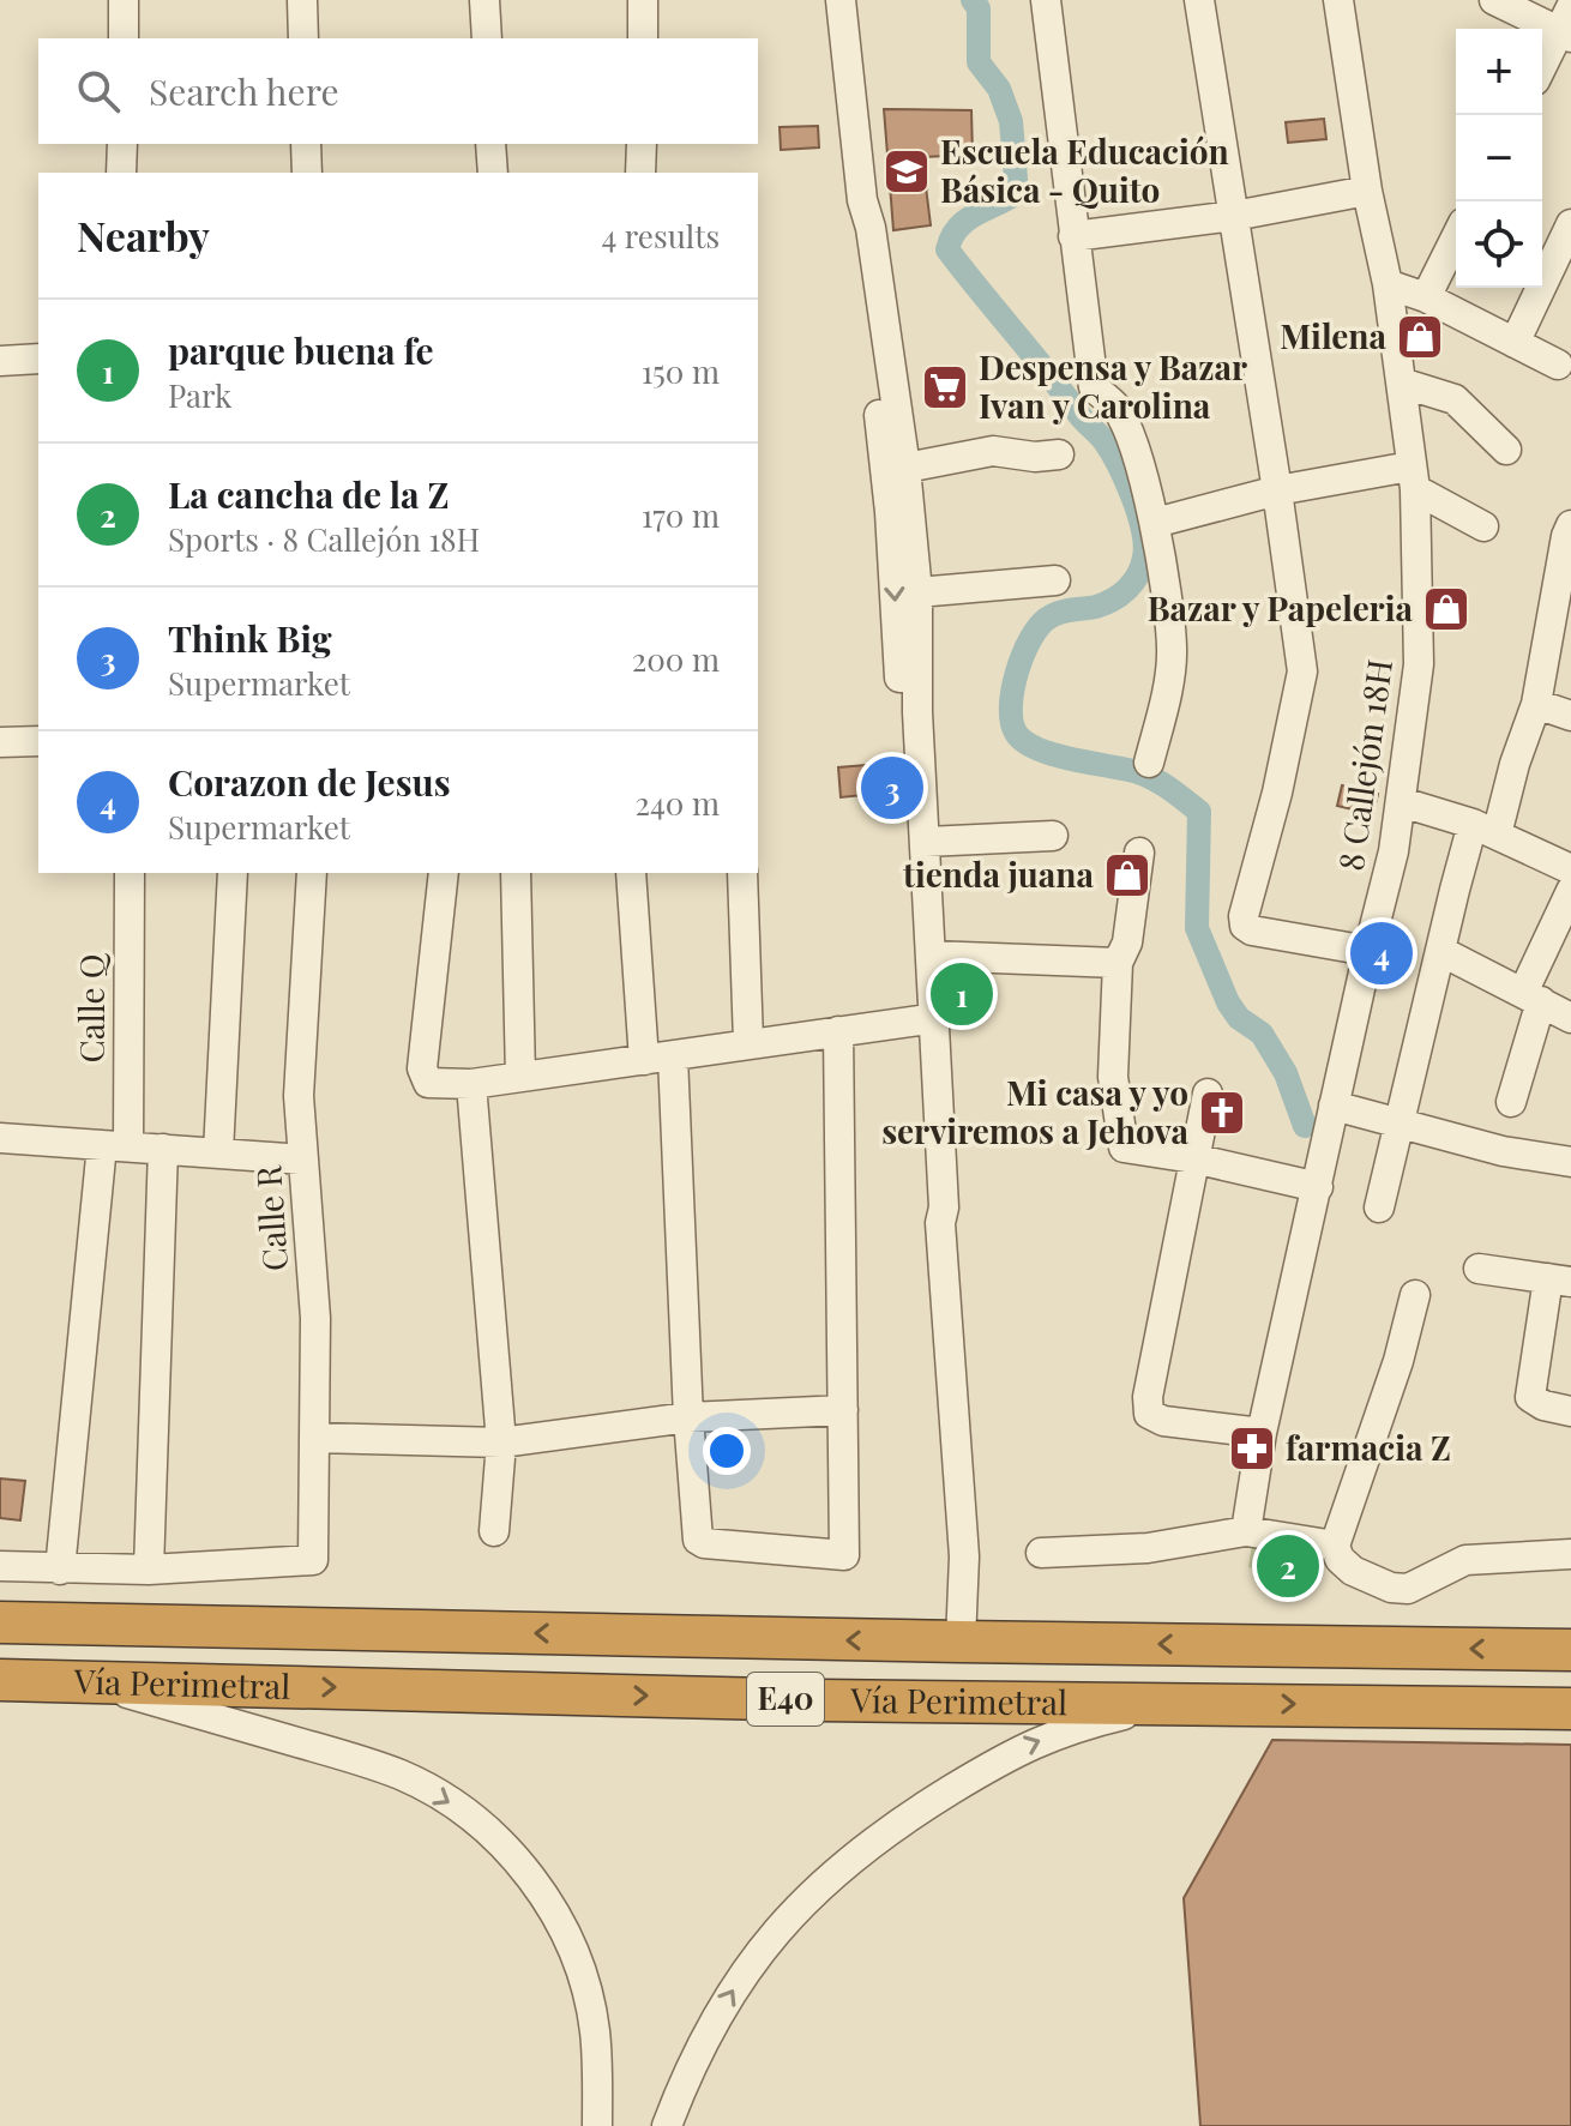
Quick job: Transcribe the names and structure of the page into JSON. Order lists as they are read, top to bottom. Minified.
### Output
{"streets":{"highway":["Vía Perimetral","E40"],"street":["8 Callejón 18H","Calle Q","Calle R"]},"places":{"school or university":["Escuela Educación Básica - Quito"],"shop":["Milena","Bazar y Papeleria","tienda juana"],"supermarket":["Despensa y Bazar Ivan y Carolina"],"church":["Mi casa y yo serviremos a Jehova"],"pharmacy":["farmacia Z"]},"page":{"map_buttons":["+","−"],"search":"Search here","heading":["Nearby","4 results"],"list":[{"mark":"1","name":"parque buena fe","note":"Park","value":"150 m"},{"mark":"2","name":"La cancha de la Z","note":"Sports · 8 Callejón 18H","value":"170 m"},{"mark":"3","name":"Think Big","note":"Supermarket","value":"200 m"},{"mark":"4","name":"Corazon de Jesus","note":"Supermarket","value":"240 m"}],"pins":["3","4","1","2"]}}
